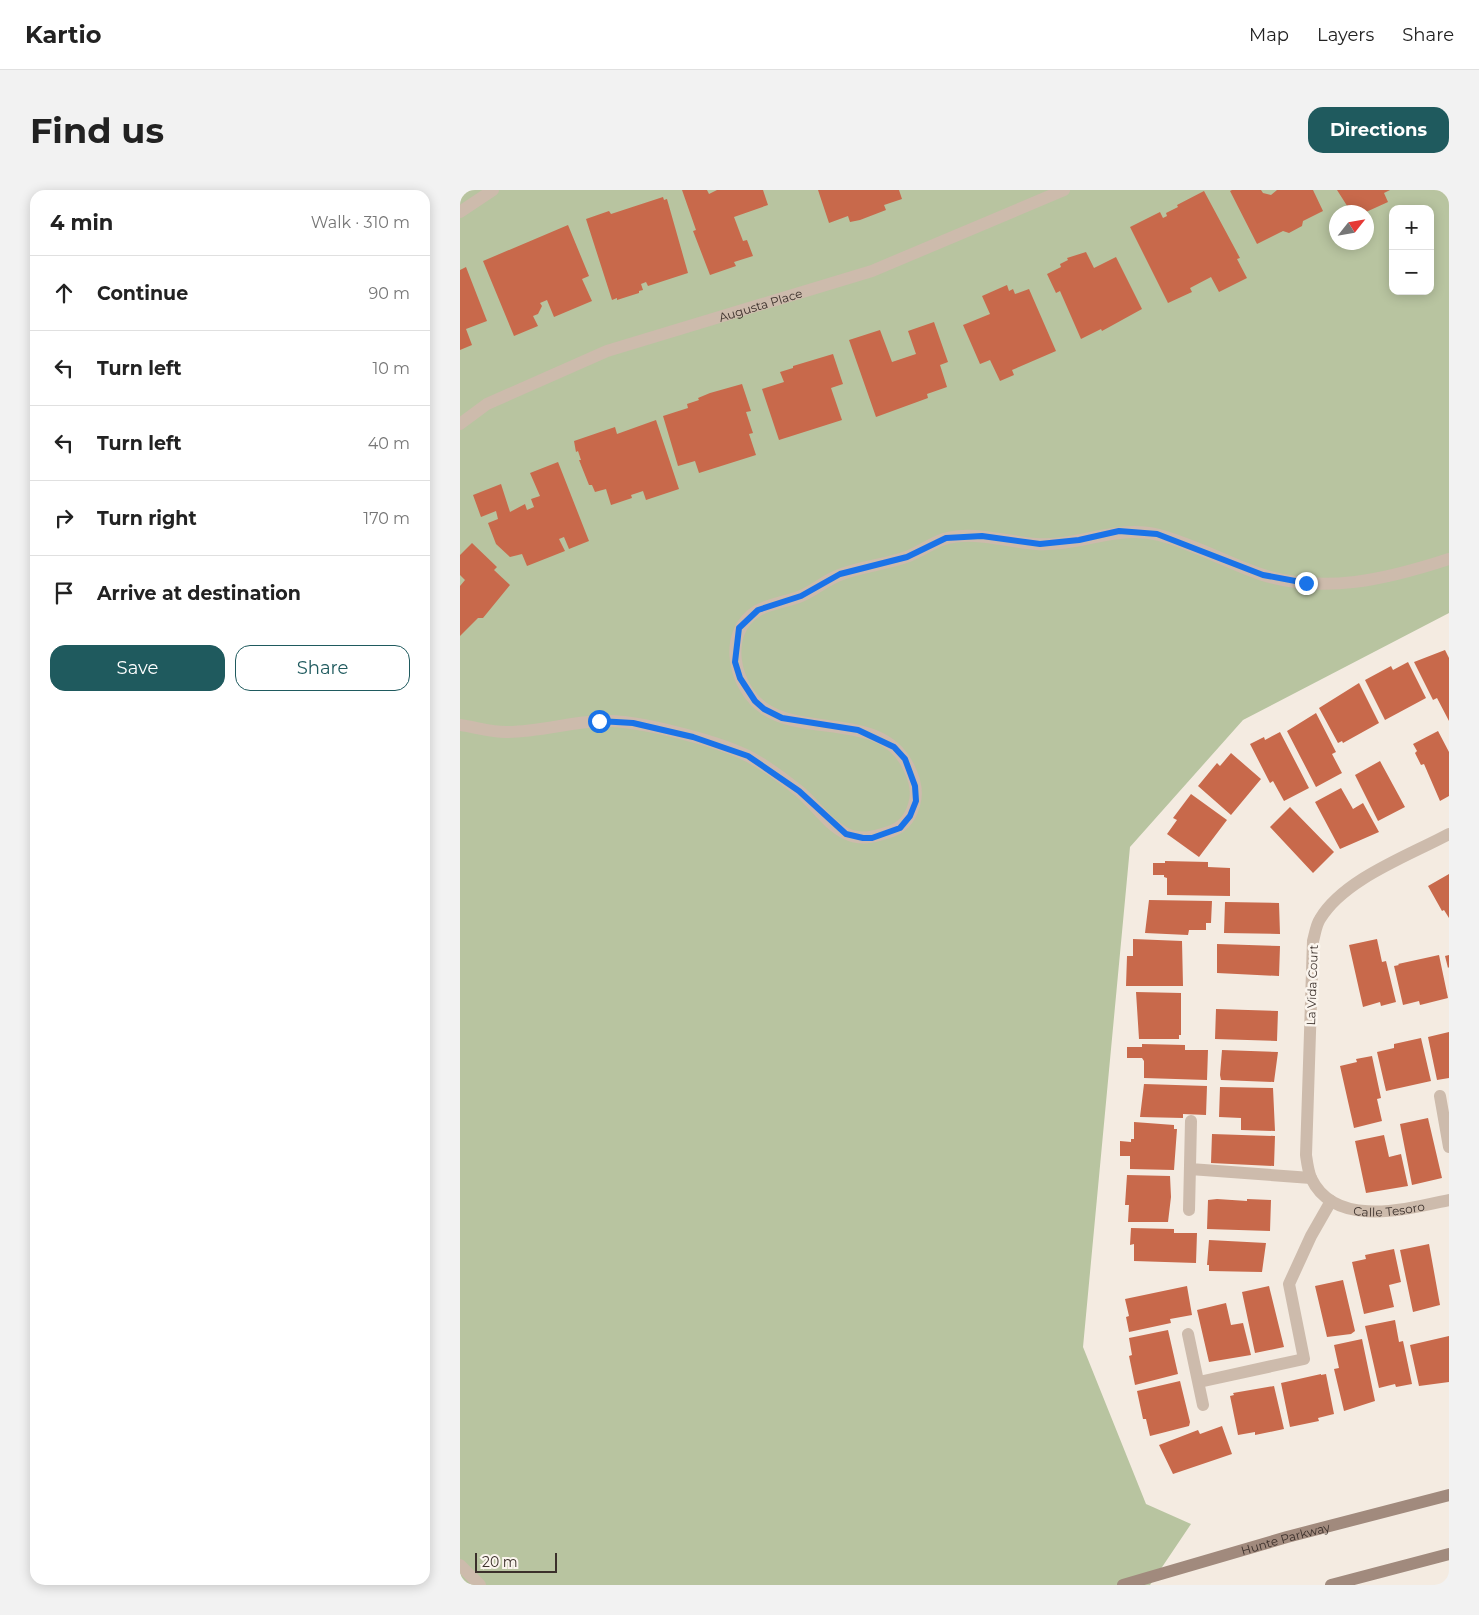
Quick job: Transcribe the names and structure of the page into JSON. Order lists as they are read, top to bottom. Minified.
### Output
{"streets":{"main road":["Hunte Parkway"],"street":["Augusta Place","La Vida Court","Calle Tesoro"]},"scale_bar":"20 m","north":"top right","page":{"header":"Kartio","nav":["Map","Layers","Share"],"buttons":["Directions",["Save","Share"]],"title":"Find us","heading":["4 min","Walk · 310 m"],"map_buttons":["+","−"],"list":[["Continue","90 m"],["Turn left","10 m"],["Turn left","40 m"],["Turn right","170 m"],"Arrive at destination"],"scale":"20 m"}}
